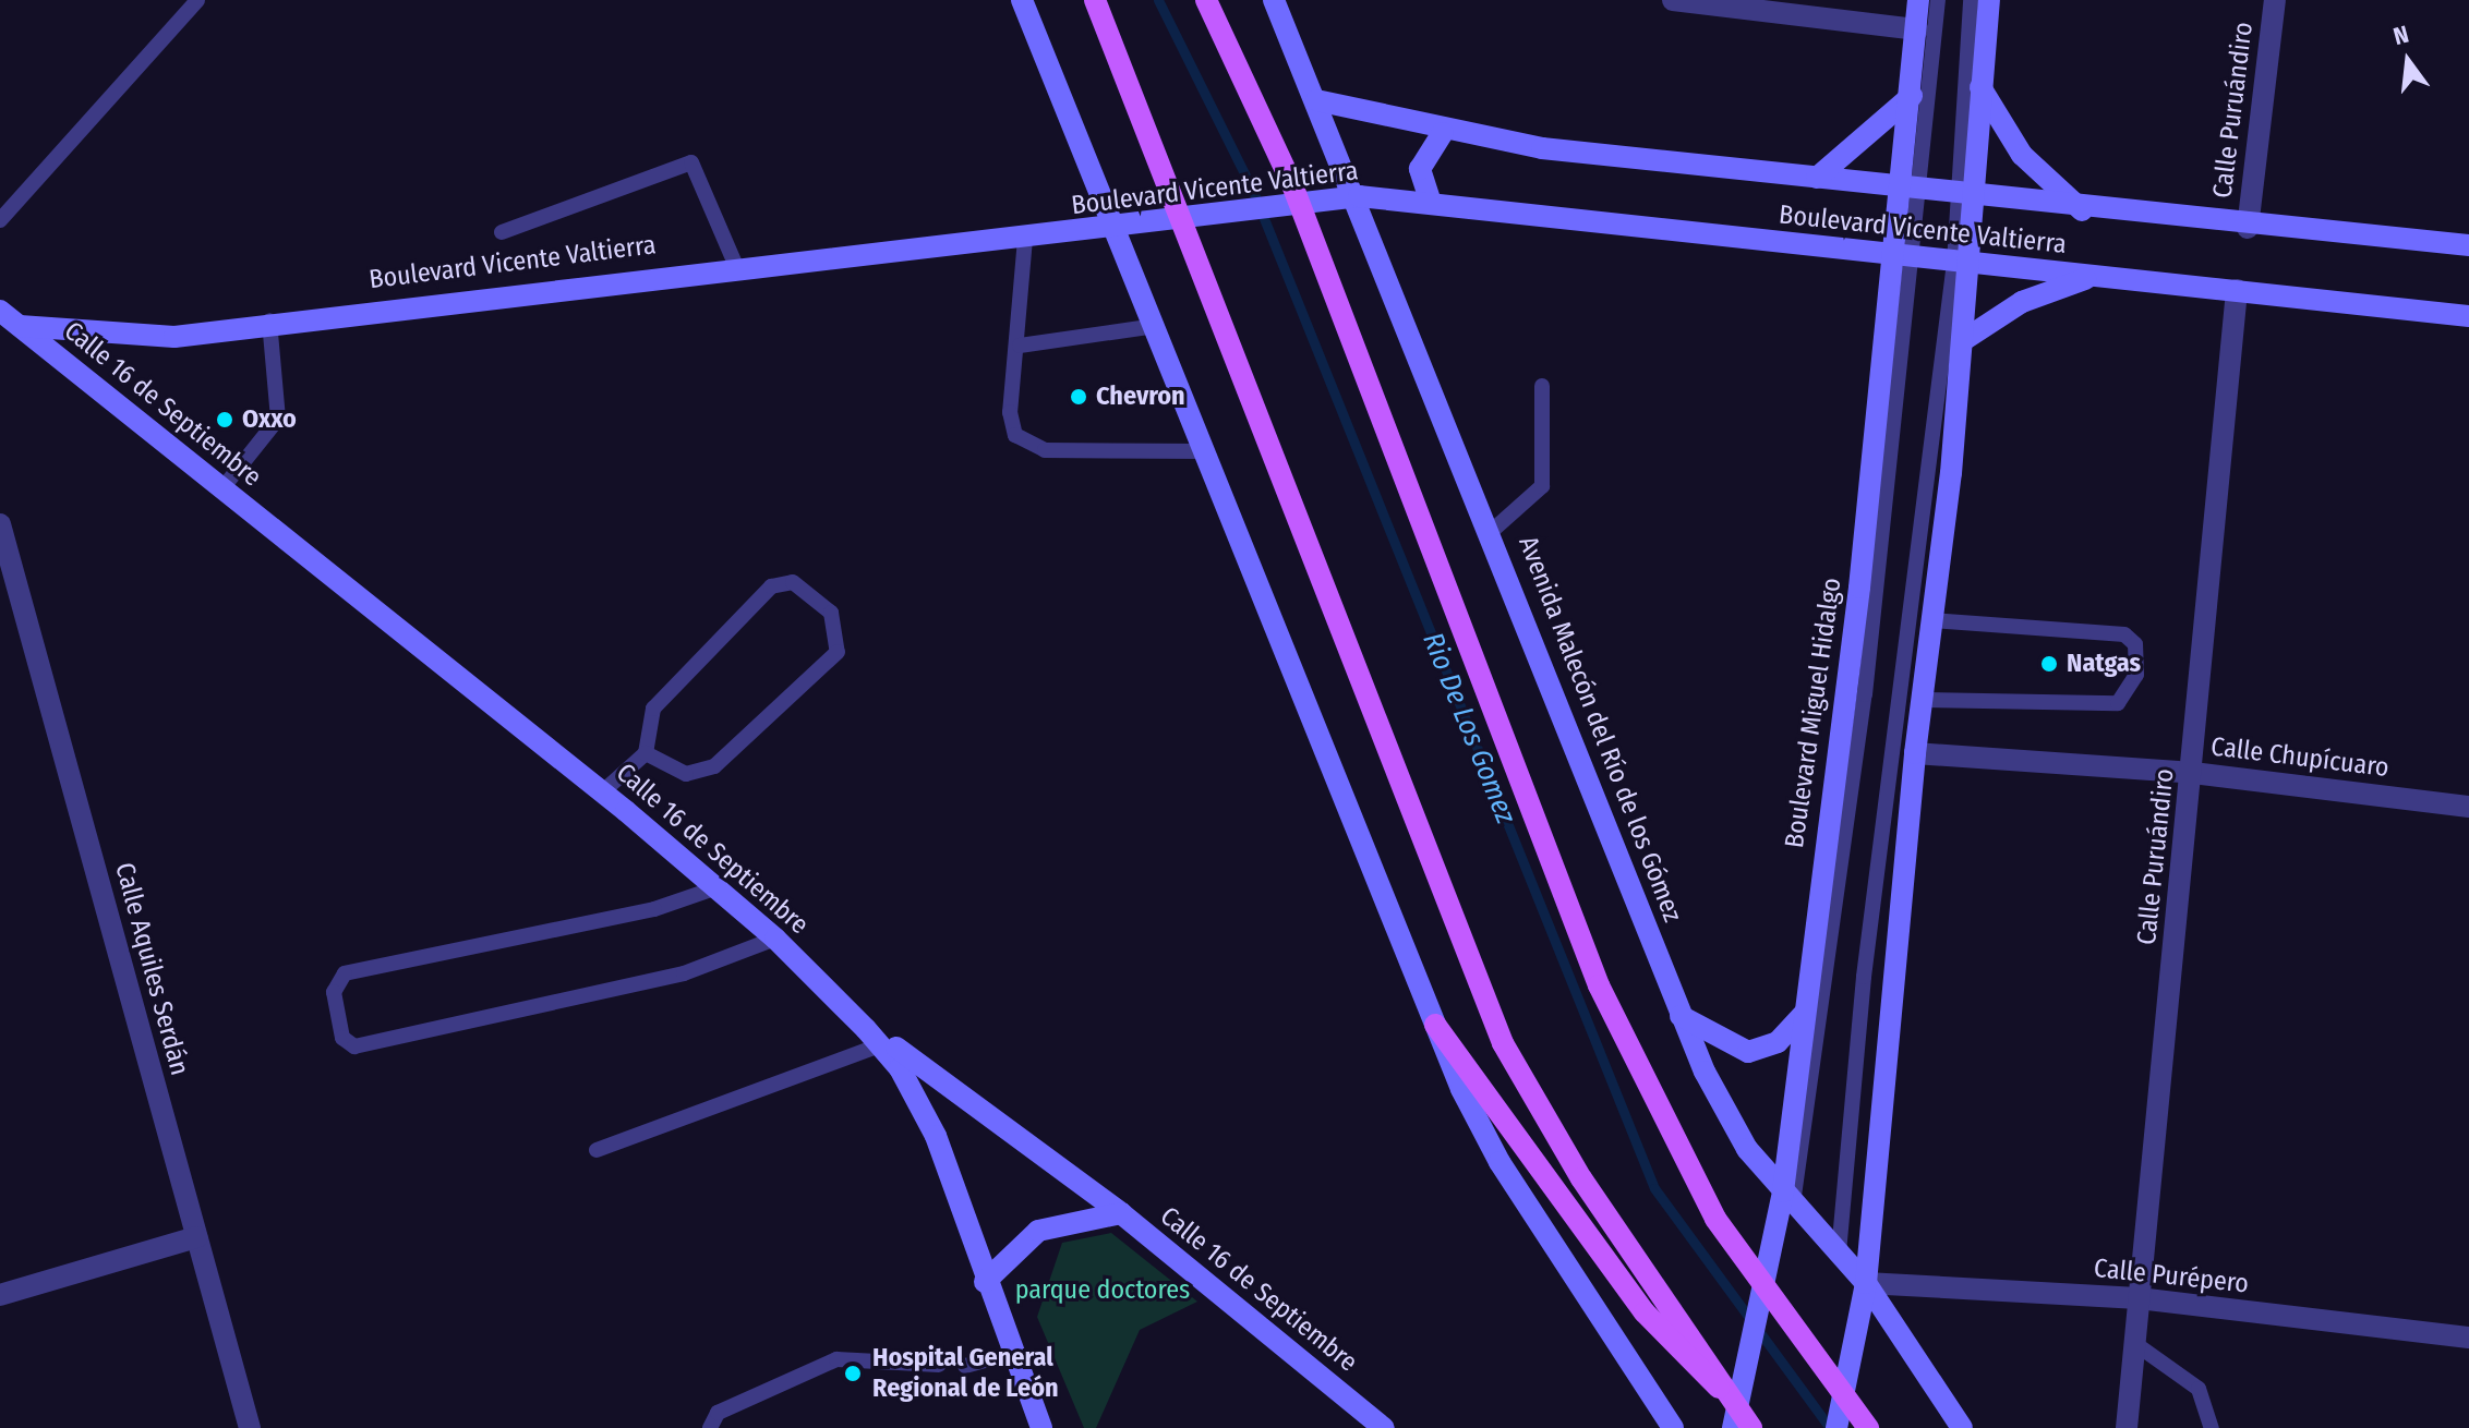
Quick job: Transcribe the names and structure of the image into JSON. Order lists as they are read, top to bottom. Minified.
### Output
{"streets":{"street":["Calle Puruándiro","Boulevard Vicente Valtierra","Calle 16 de Septiembre","Boulevard Miguel Hidalgo","Avenida Malecón del Río de los Gómez","Calle Chupícuaro","Calle Aquiles Serdán","Calle Purépero"]},"crossings":[["Calle Puruándiro","Boulevard Vicente Valtierra"],["Calle Puruándiro","Calle Chupícuaro"],["Calle Puruándiro","Calle Purépero"],["Boulevard Vicente Valtierra","Calle 16 de Septiembre"],["Boulevard Vicente Valtierra","Boulevard Miguel Hidalgo"],["Boulevard Vicente Valtierra","Avenida Malecón del Río de los Gómez"],["Boulevard Miguel Hidalgo","Avenida Malecón del Río de los Gómez"],["Avenida Malecón del Río de los Gómez","Calle Purépero"]],"water":["Rio De Los Gomez"],"parks":["parque doctores"],"places":["Chevron","Oxxo","Natgas","Hospital General Regional de León"],"north":"top"}
